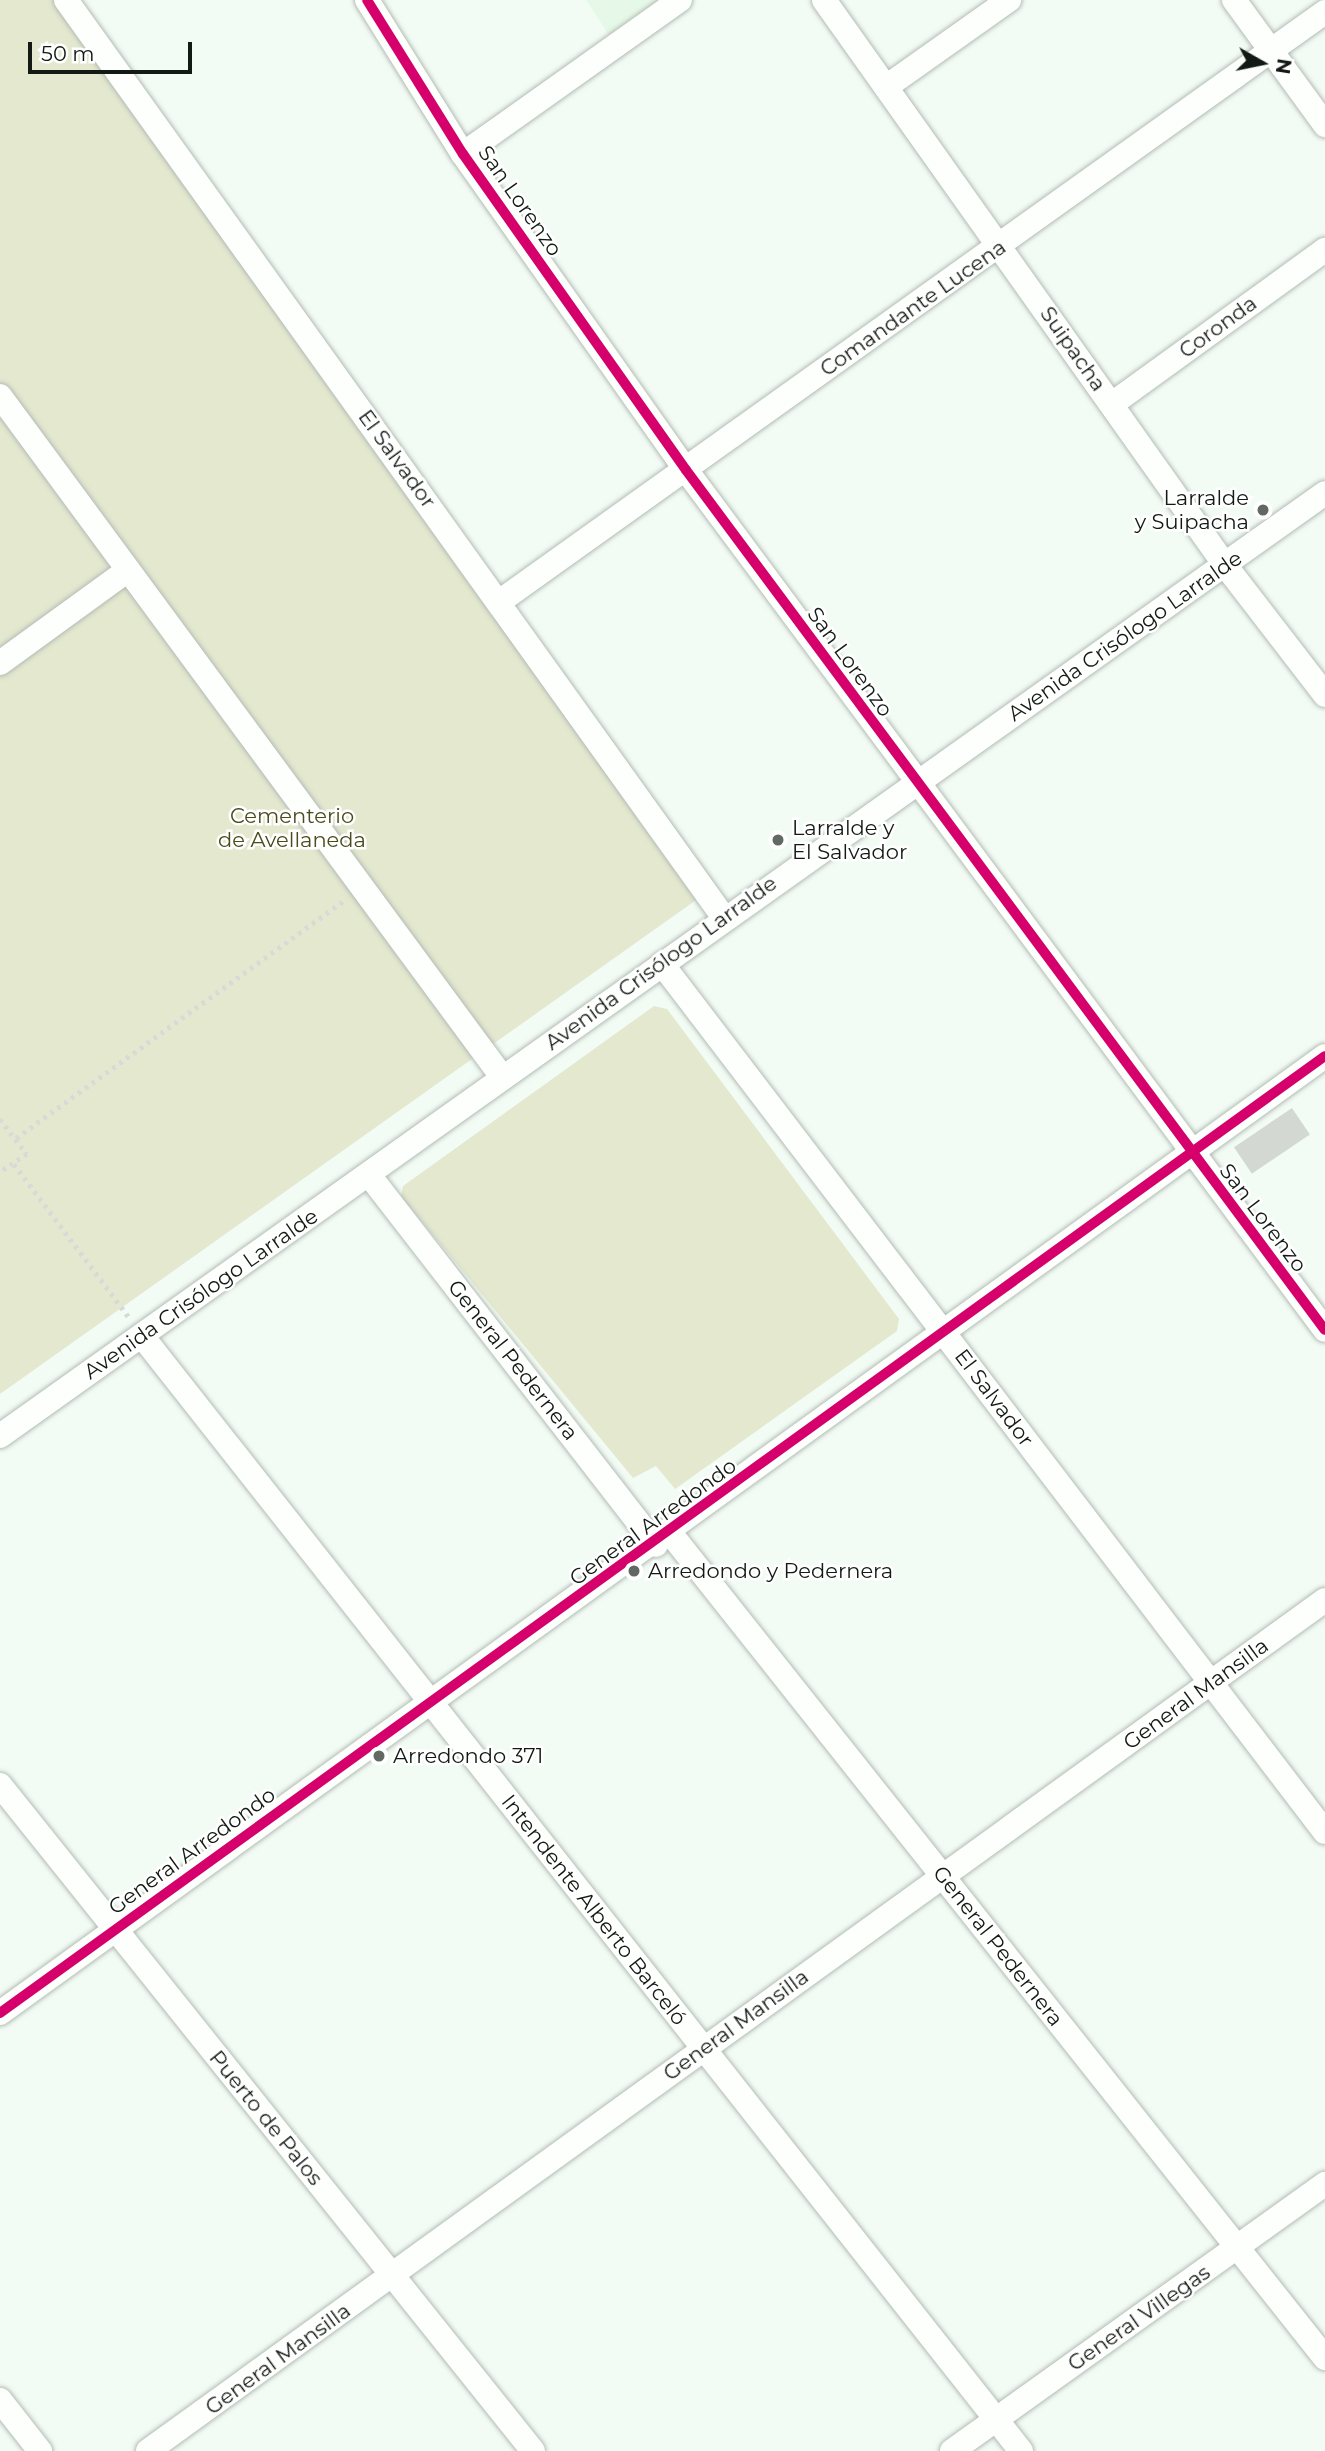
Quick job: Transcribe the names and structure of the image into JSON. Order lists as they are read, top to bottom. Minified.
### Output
{"streets":{"street":["San Lorenzo","Comandante Lucena","Coronda","Suipacha","El Salvador","Avenida Crisólogo Larralde","General Pedernera","General Arredondo","General Mansilla","Intendente Alberto Barceló","Puerto de Palos","General Villegas"]},"crossings":[["San Lorenzo","Comandante Lucena"],["San Lorenzo","Avenida Crisólogo Larralde"],["San Lorenzo","General Arredondo"],["Comandante Lucena","Suipacha"],["Comandante Lucena","El Salvador"],["Coronda","Suipacha"],["Suipacha","Avenida Crisólogo Larralde"],["El Salvador","Avenida Crisólogo Larralde"],["El Salvador","General Arredondo"],["El Salvador","General Mansilla"],["Avenida Crisólogo Larralde","General Pedernera"],["Avenida Crisólogo Larralde","Intendente Alberto Barceló"],["General Pedernera","General Arredondo"],["General Pedernera","General Mansilla"],["General Pedernera","General Villegas"],["General Arredondo","Intendente Alberto Barceló"],["General Arredondo","Puerto de Palos"],["General Mansilla","Intendente Alberto Barceló"],["General Mansilla","Puerto de Palos"],["Intendente Alberto Barceló","General Villegas"]],"parks":["Cementerio de Avellaneda"],"places":["Larralde y Suipacha","Larralde y El Salvador","Arredondo y Pedernera","Arredondo 371"],"scale_bar":"50 m","north":"right"}
